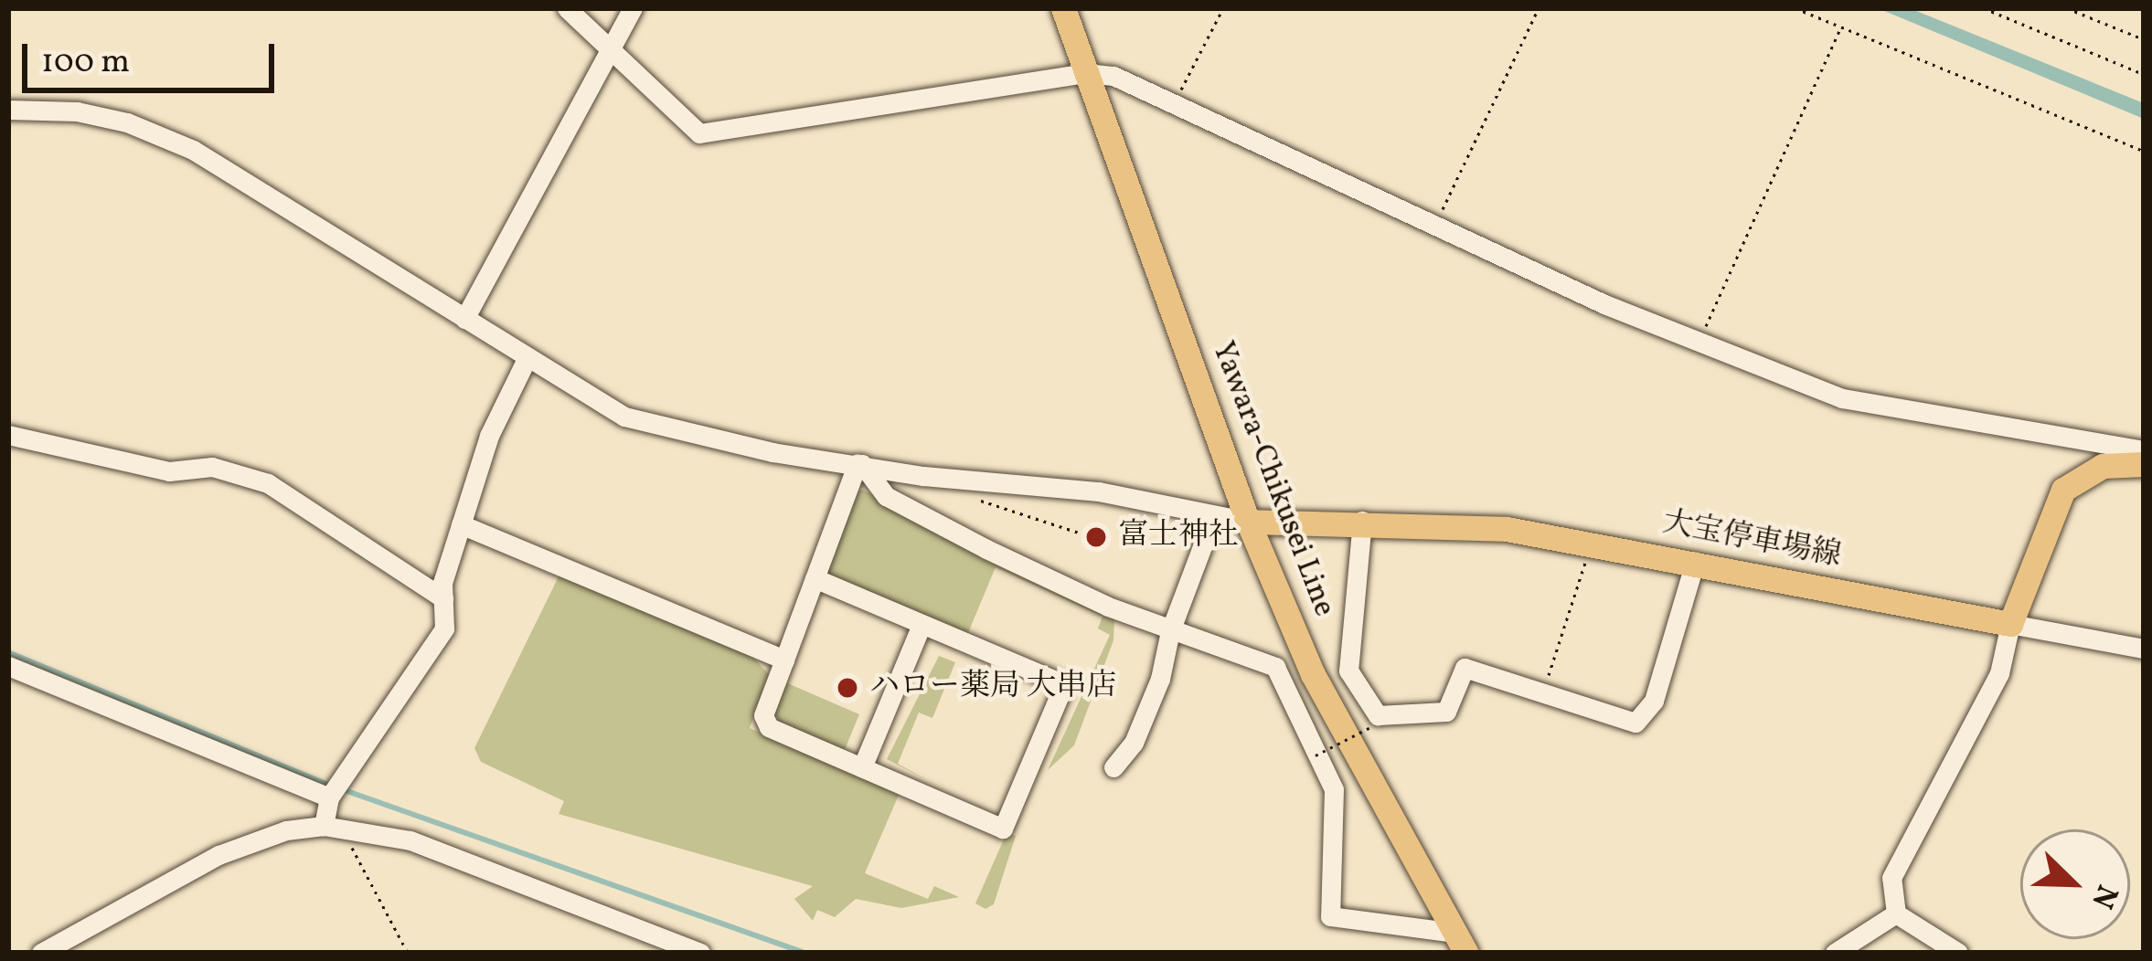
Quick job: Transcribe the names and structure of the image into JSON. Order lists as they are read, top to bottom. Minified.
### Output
{"streets":{"main road":["Yawara-Chikusei Line","大宝停車場線"]},"crossings":[["Yawara-Chikusei Line","大宝停車場線"]],"places":["富士神社","ハロー薬局 大串店"],"scale_bar":"100 m","north":"bottom right"}
